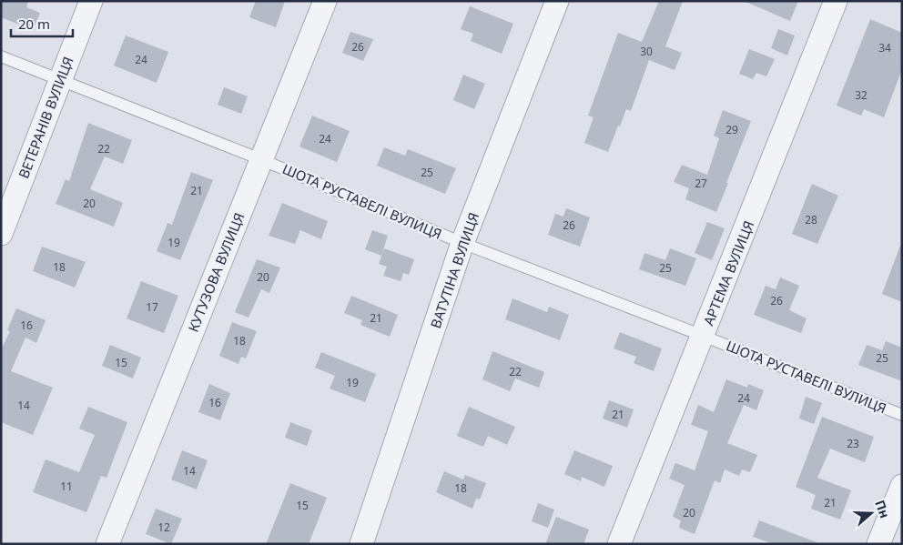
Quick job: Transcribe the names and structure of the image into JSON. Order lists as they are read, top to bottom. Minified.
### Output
{"streets":{"street":["ВЕТЕРАНІВ ВУЛИЦЯ","ВАТУТІНА ВУЛИЦЯ","КУТУЗОВА ВУЛИЦЯ","АРТЕМА ВУЛИЦЯ"],"lane":["ШОТА РУСТАВЕЛІ ВУЛИЦЯ"]},"crossings":[["ВЕТЕРАНІВ ВУЛИЦЯ","ШОТА РУСТАВЕЛІ ВУЛИЦЯ"],["ШОТА РУСТАВЕЛІ ВУЛИЦЯ","ВАТУТІНА ВУЛИЦЯ"],["ШОТА РУСТАВЕЛІ ВУЛИЦЯ","КУТУЗОВА ВУЛИЦЯ"],["ШОТА РУСТАВЕЛІ ВУЛИЦЯ","АРТЕМА ВУЛИЦЯ"]],"house_numbers":["26","34","30","24","32","29","24","22","25","27","21","20","28","26","19","18","25","20","26","17","21","16","18","25","15","22","19","24","16","14","21","23","14","11","18","21","15","20","12"],"scale_bar":"20 m","north":"right"}
